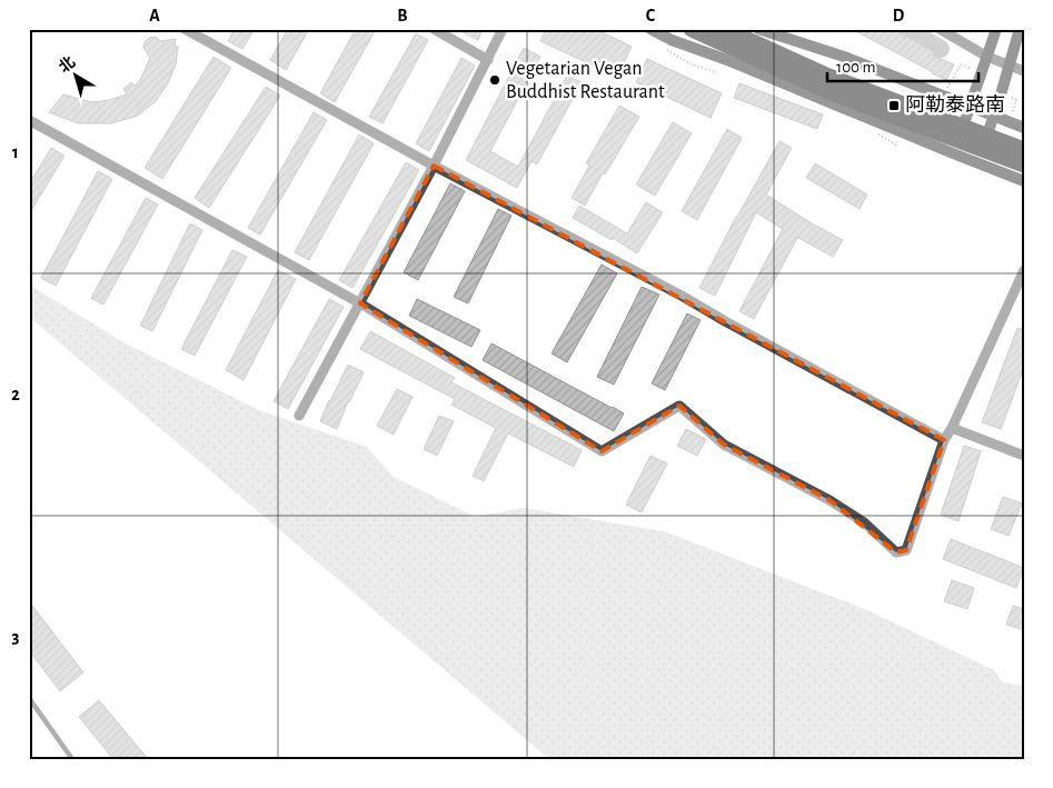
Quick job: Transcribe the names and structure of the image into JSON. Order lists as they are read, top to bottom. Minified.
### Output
{"places":{"other":["Vegetarian Vegan Buddhist Restaurant"],"transit":["阿勒泰路南"]},"scale_bar":"100 m","north":"top left","grid":{"columns":["A","B","C","D"],"rows":["1","2","3"]}}
